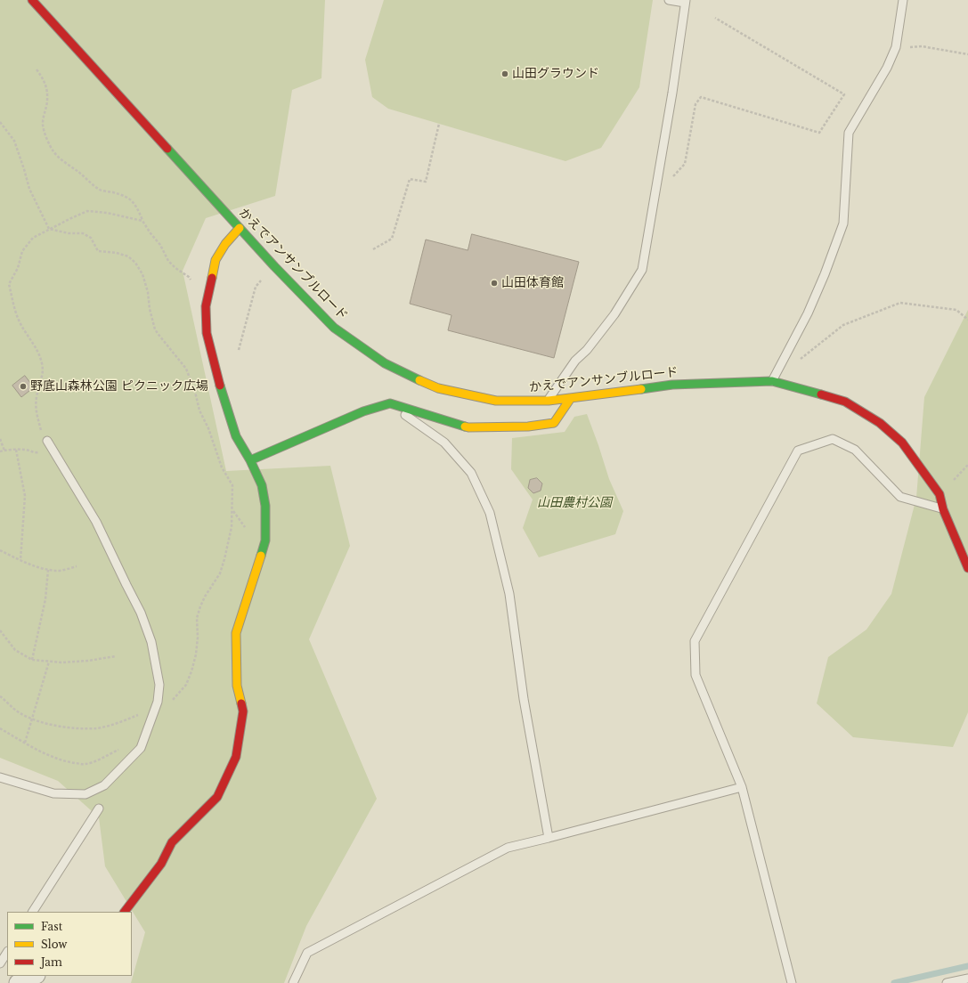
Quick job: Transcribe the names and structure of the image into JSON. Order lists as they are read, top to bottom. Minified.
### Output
{"streets":{"street":["かえでアンサンブルロード"]},"parks":["山田農村公園"],"places":["山田グラウンド","山田体育館","野底山森林公園 ピクニック広場"],"legend":["Fast","Slow","Jam"]}
